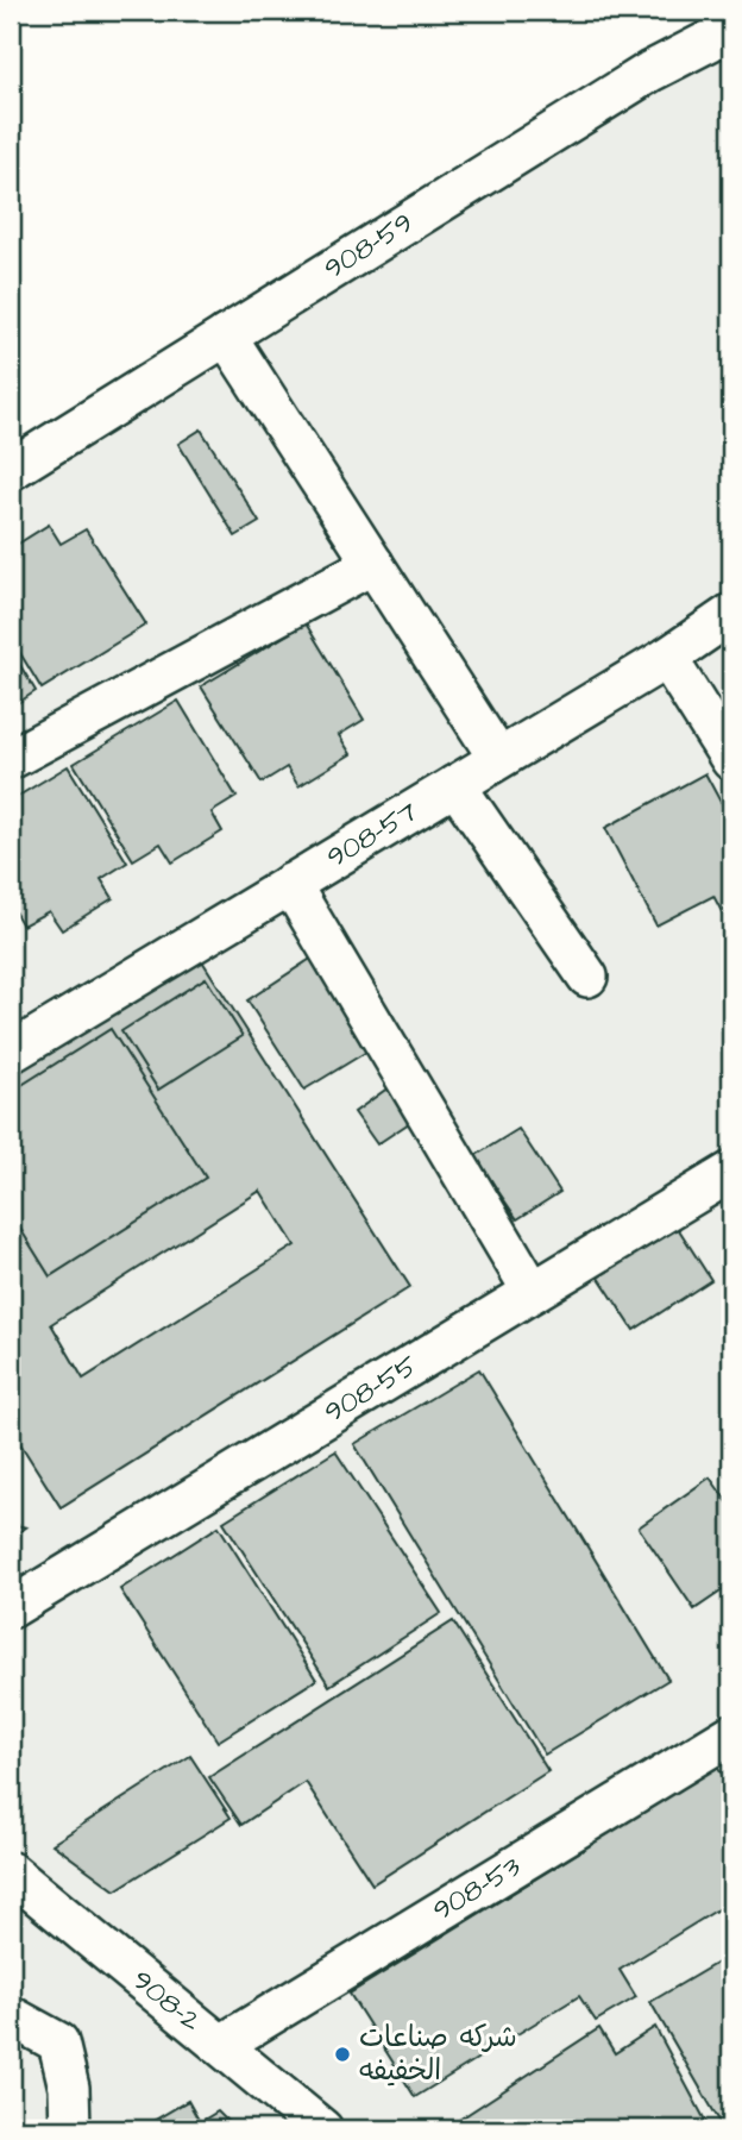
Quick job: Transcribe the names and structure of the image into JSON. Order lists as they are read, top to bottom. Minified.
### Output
{"streets":{"street":["908-59","908-57","908-55","908-53","908-2"]},"crossings":[["908-53","908-2"]],"places":["شركه صناعات الخفيفه"]}
